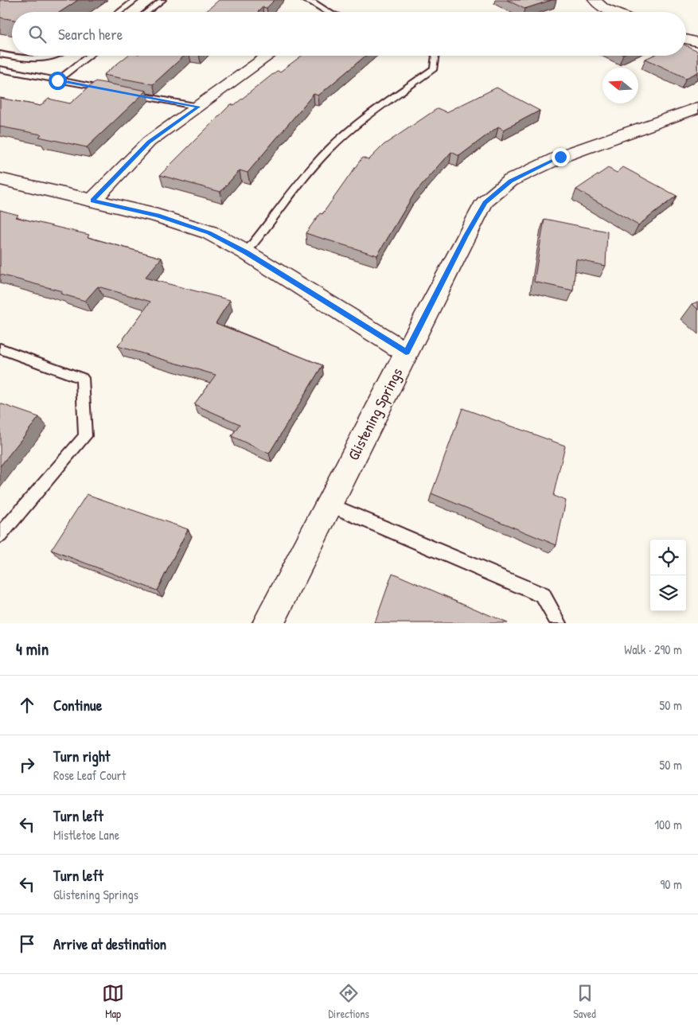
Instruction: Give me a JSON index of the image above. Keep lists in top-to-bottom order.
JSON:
{
  "streets": {
    "street": ["Glistening Springs"]
  },
  "north": "left",
  "page": {
    "search": "Search here",
    "heading": ["4 min", "Walk · 290 m"],
    "list": [
      ["Continue", "50 m"],
      ["Turn right", "Rose Leaf Court", "50 m"],
      ["Turn left", "Mistletoe Lane", "100 m"],
      ["Turn left", "Glistening Springs", "90 m"],
      "Arrive at destination"
    ],
    "nav": ["Map", "Directions", "Saved"]
  }
}
